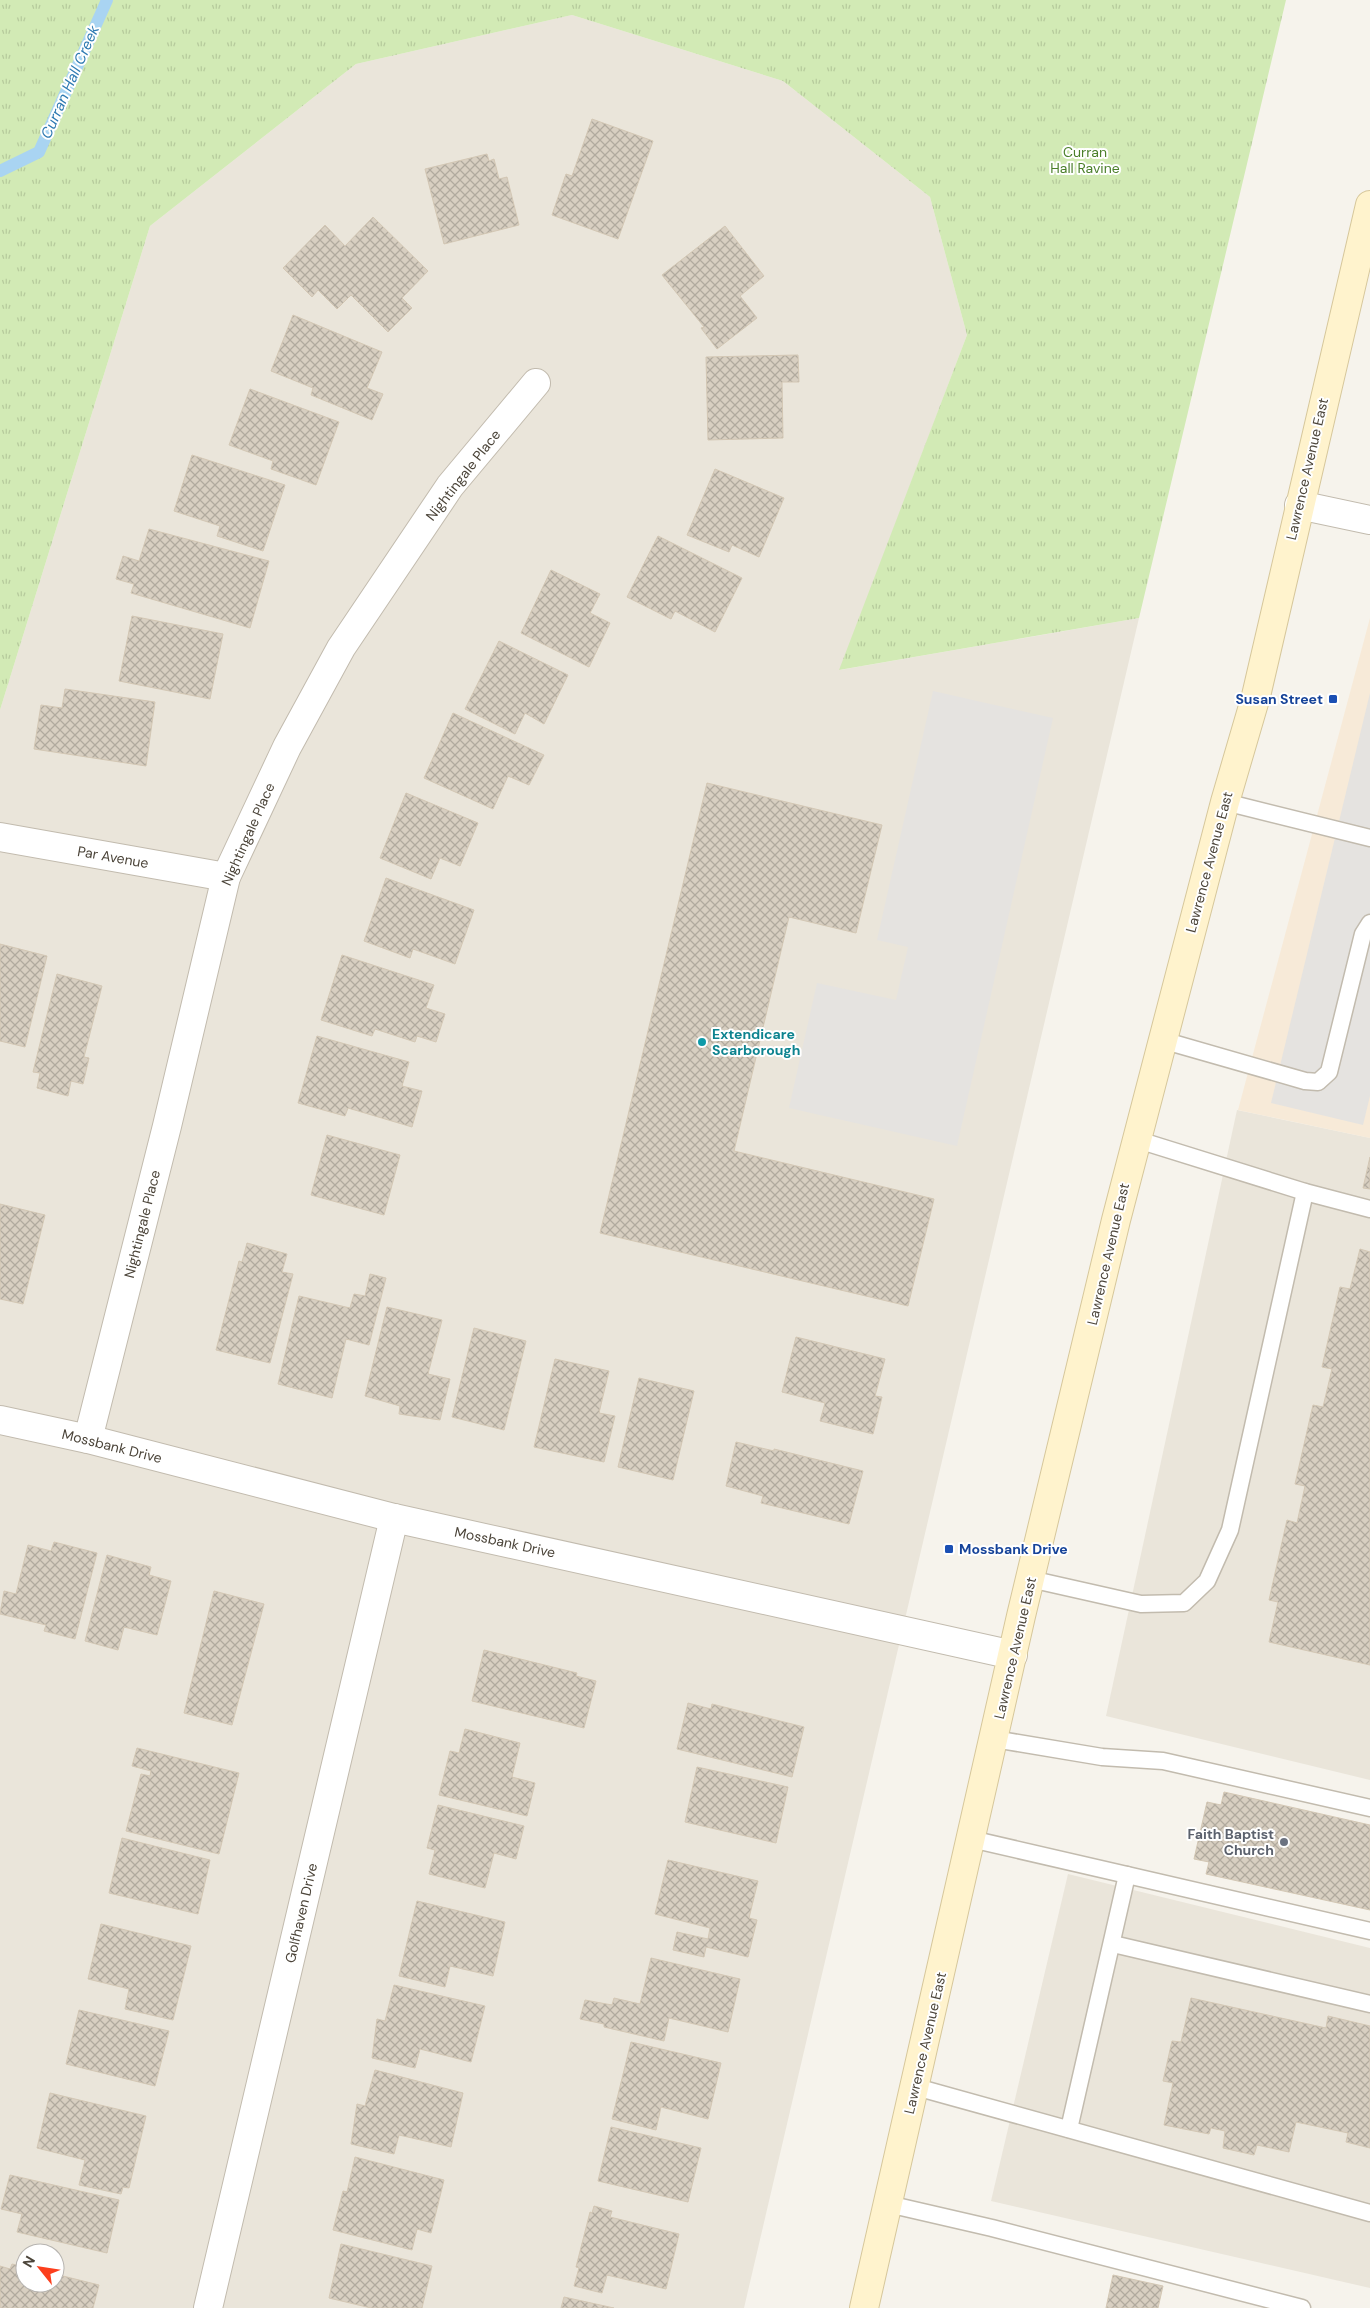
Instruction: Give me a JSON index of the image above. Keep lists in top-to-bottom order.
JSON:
{
  "streets": {
    "main road": ["Lawrence Avenue East"],
    "street": [
      "Nightingale Place",
      "Par Avenue",
      "Mossbank Drive",
      "Golfhaven Drive"
    ]
  },
  "crossings": [
    ["Lawrence Avenue East", "Mossbank Drive"],
    ["Nightingale Place", "Par Avenue"],
    ["Nightingale Place", "Mossbank Drive"],
    ["Mossbank Drive", "Golfhaven Drive"]
  ],
  "water": ["Curran Hall Creek"],
  "parks": ["Curran Hall Ravine"],
  "places": {
    "transit": ["Susan Street", "Mossbank Drive"],
    "other": ["Extendicare Scarborough", "Faith Baptist Church"]
  },
  "north": "top left"
}
